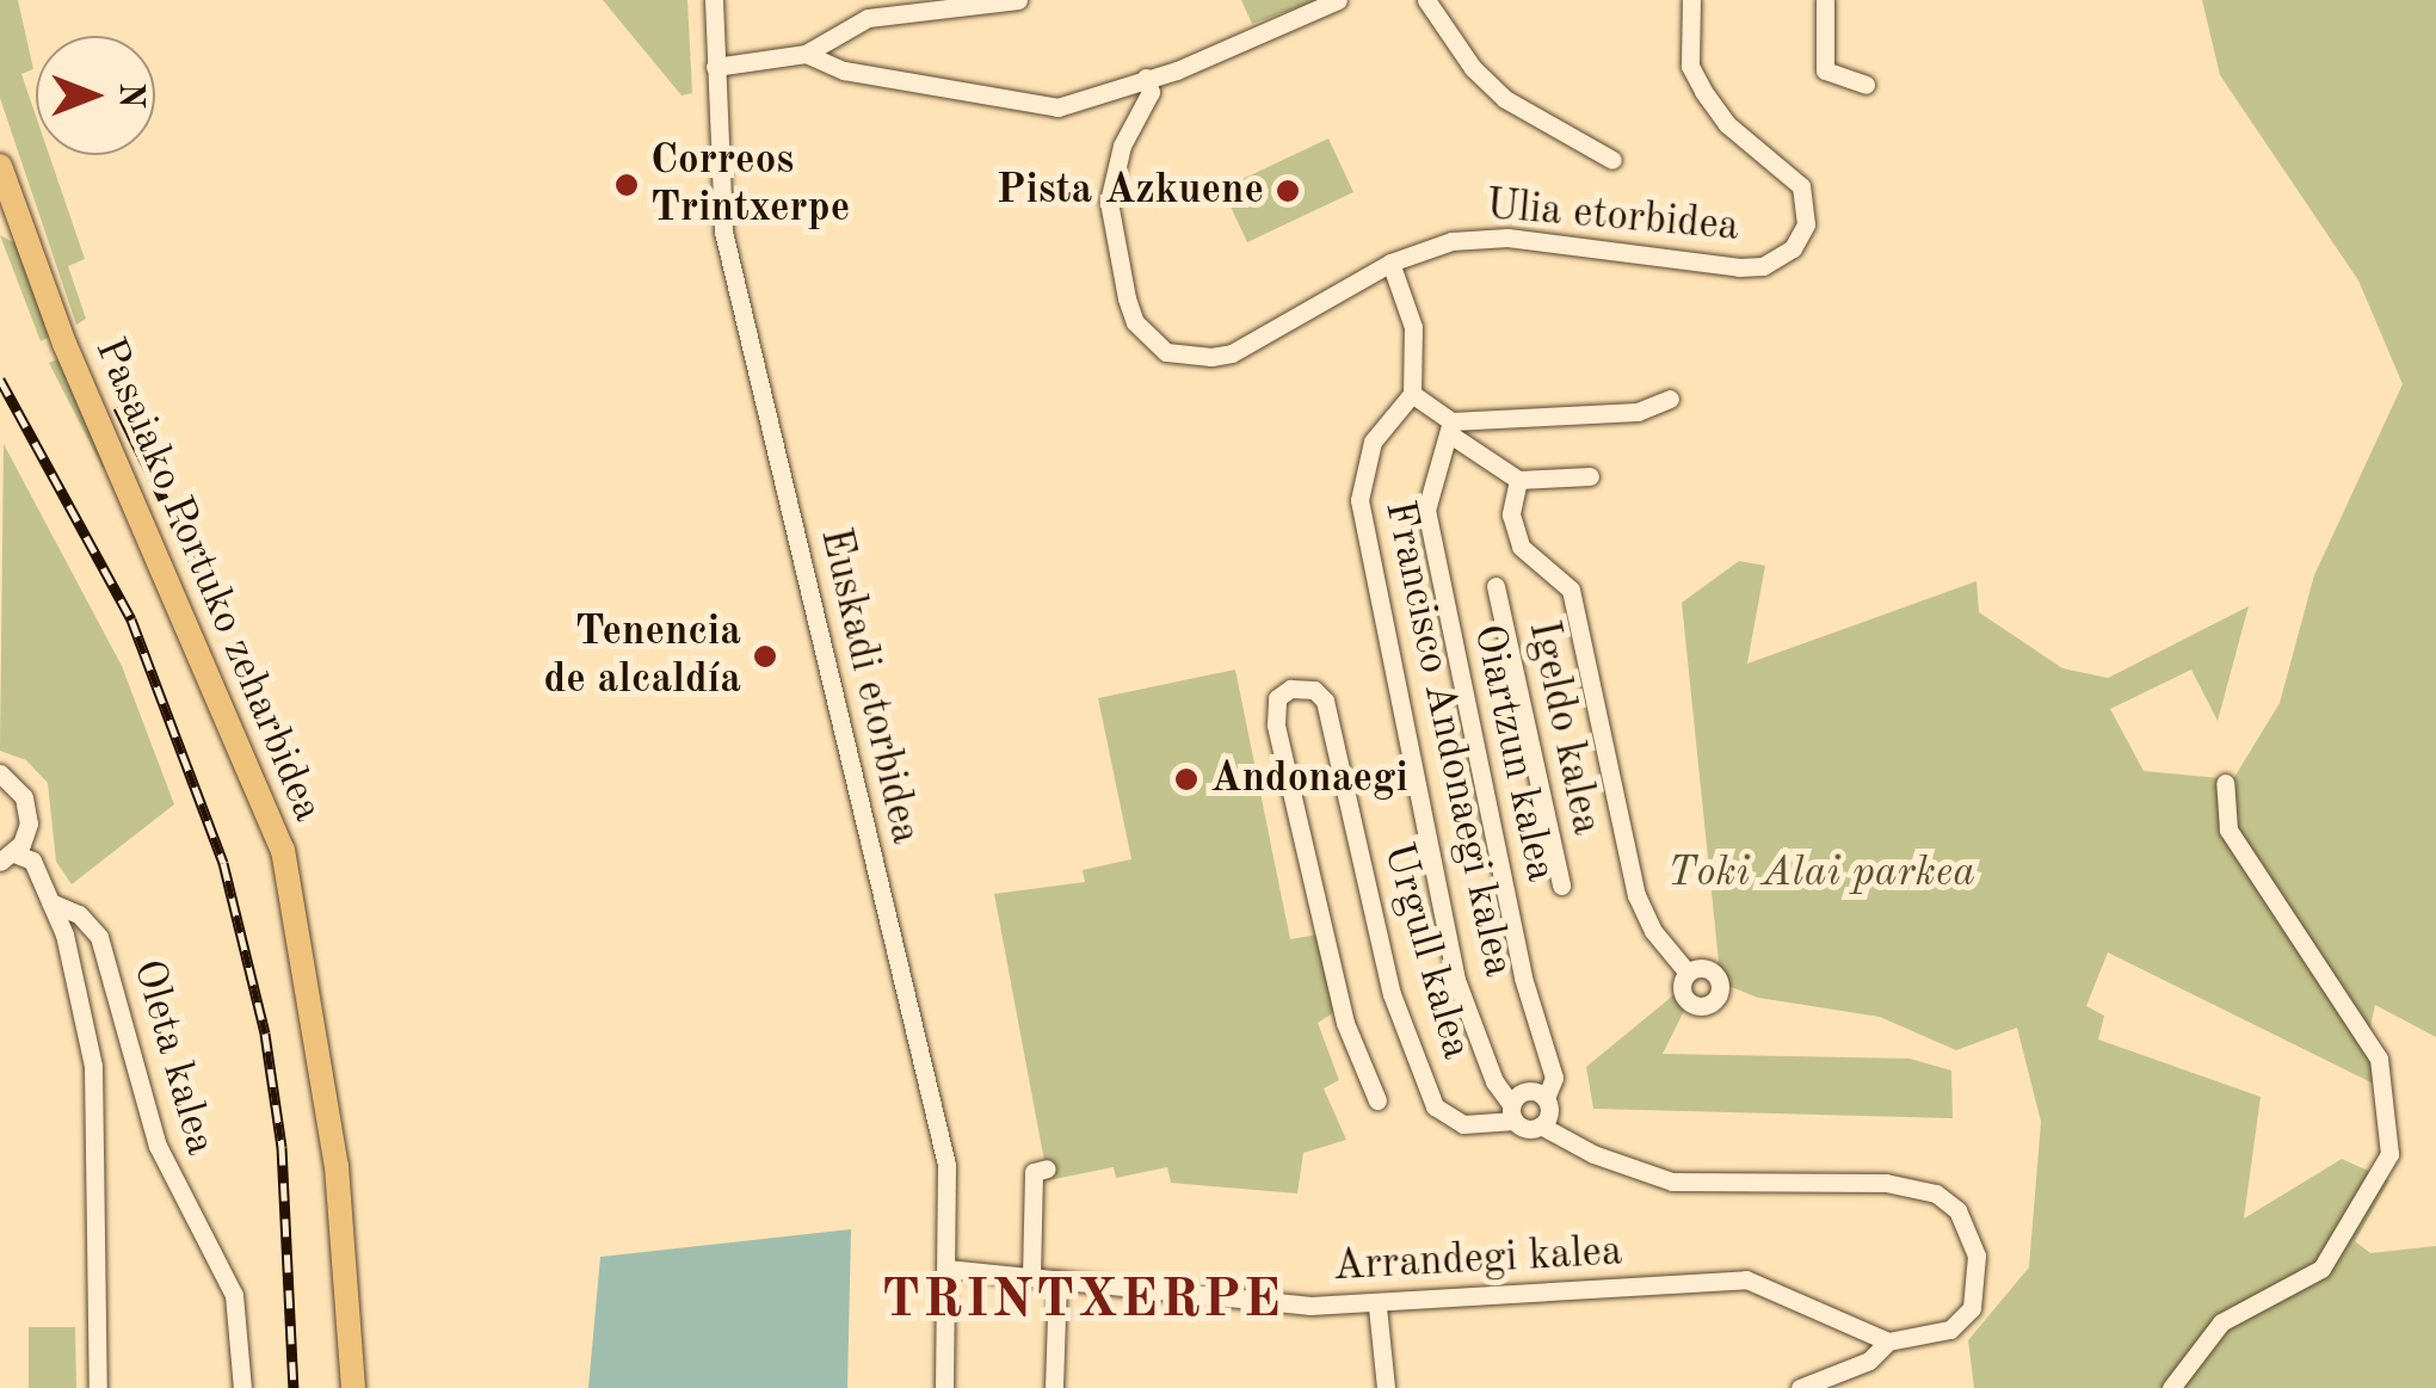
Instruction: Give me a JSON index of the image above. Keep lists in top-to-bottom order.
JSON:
{
  "streets": {
    "main road": ["Pasaiako Portuko zeharbidea"],
    "street": [
      "Ulia etorbidea",
      "Euskadi etorbidea",
      "Igeldo kalea",
      "Francisco Andonaegi kalea",
      "Oiartzun kalea",
      "Urgull kalea",
      "Oleta kalea",
      "Arrandegi kalea"
    ]
  },
  "crossings": [
    ["Euskadi etorbidea", "Arrandegi kalea"],
    ["Francisco Andonaegi kalea", "Urgull kalea"]
  ],
  "districts": ["TRINTXERPE"],
  "parks": ["Toki Alai parkea"],
  "places": [
    "Correos Trintxerpe",
    "Pista Azkuene",
    "Tenencia de alcaldía",
    "Andonaegi"
  ],
  "north": "right"
}
